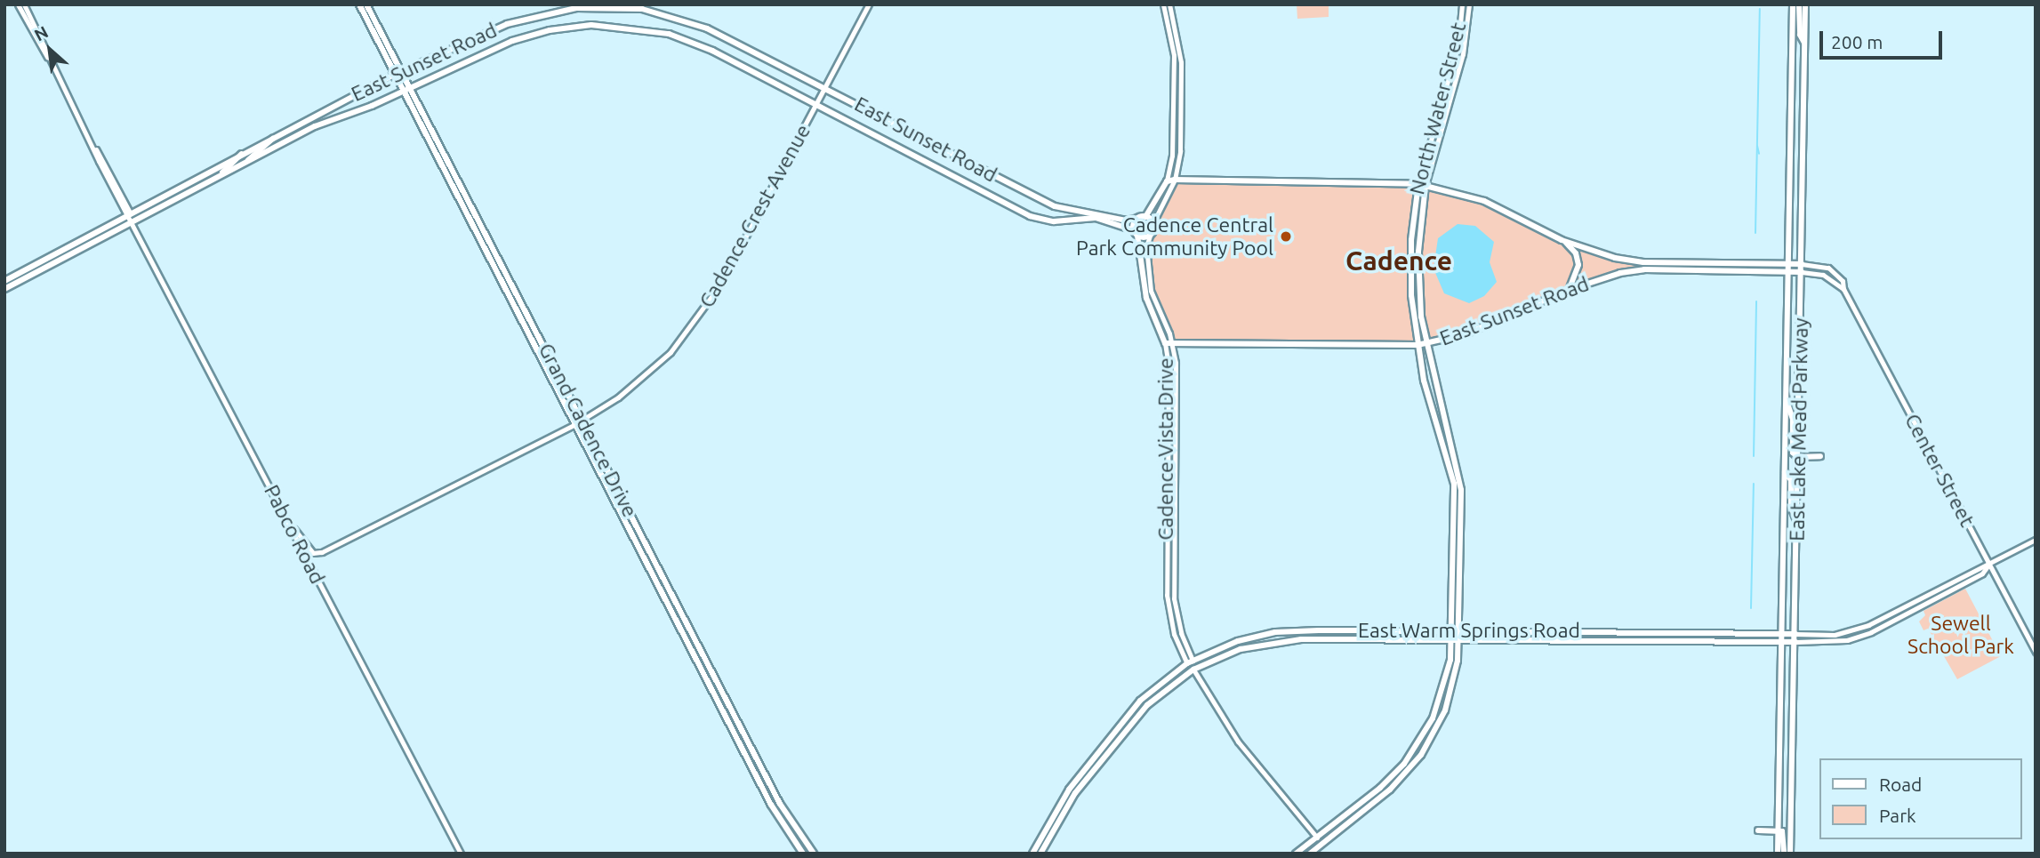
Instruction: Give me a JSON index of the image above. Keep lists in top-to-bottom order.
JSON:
{
  "streets": {
    "main road": [
      "East Sunset Road",
      "North Water Street",
      "East Lake Mead Parkway",
      "Grand Cadence Drive",
      "Cadence Vista Drive",
      "Center Street",
      "East Warm Springs Road"
    ],
    "street": ["Cadence Crest Avenue", "Pabco Road"]
  },
  "crossings": [
    ["East Sunset Road", "North Water Street"],
    ["East Sunset Road", "Cadence Crest Avenue"],
    ["East Sunset Road", "East Lake Mead Parkway"],
    ["East Sunset Road", "Grand Cadence Drive"],
    ["East Sunset Road", "Cadence Vista Drive"],
    ["East Sunset Road", "Center Street"],
    ["East Sunset Road", "Pabco Road"],
    ["North Water Street", "East Warm Springs Road"],
    ["Cadence Crest Avenue", "Grand Cadence Drive"],
    ["Cadence Crest Avenue", "Pabco Road"],
    ["East Lake Mead Parkway", "Center Street"],
    ["East Lake Mead Parkway", "East Warm Springs Road"],
    ["Cadence Vista Drive", "East Warm Springs Road"],
    ["Center Street", "East Warm Springs Road"]
  ],
  "districts": ["Cadence"],
  "parks": ["Sewell School Park"],
  "places": ["Cadence Central Park Community Pool"],
  "legend": ["Road", "Park"],
  "scale_bar": "200 m",
  "north": "top left"
}
